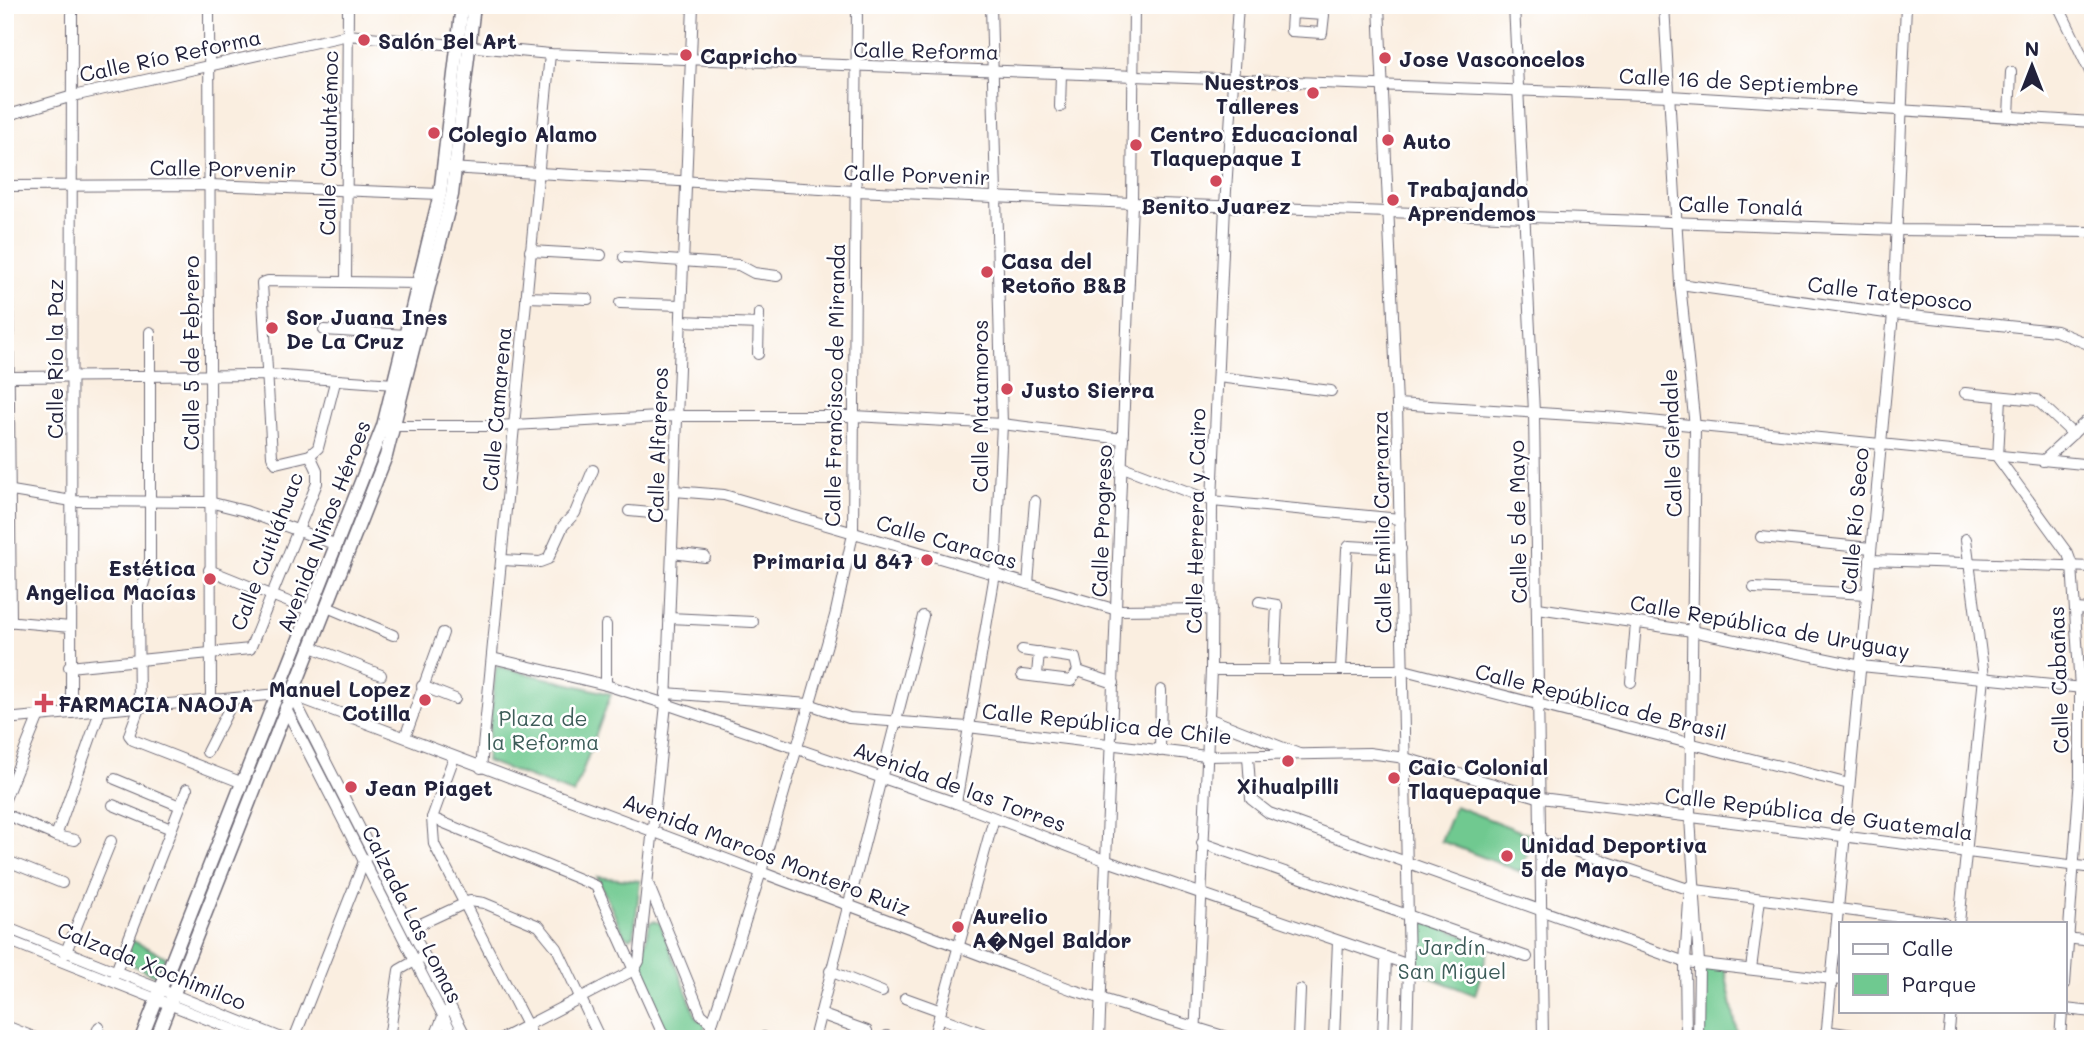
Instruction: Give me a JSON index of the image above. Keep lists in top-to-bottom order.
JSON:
{
  "streets": {
    "main road": ["Avenida Niños Héroes"],
    "street": [
      "Calle Reforma",
      "Calle Río Reforma",
      "Calle 16 de Septiembre",
      "Calle Cuauhtémoc",
      "Calle Porvenir",
      "Calle Tonalá",
      "Calle Tateposco",
      "Calle 5 de Febrero",
      "Calle Río la Paz",
      "Calle Francisco de Miranda",
      "Calle Matamoros",
      "Calle Camarena",
      "Calle Glendale",
      "Calle Alfareros",
      "Calle Progreso",
      "Calle Herrera y Cairo",
      "Calle Río Seco",
      "Calle Emilio Carranza",
      "Calle 5 de Mayo",
      "Calle Caracas",
      "Calle Cuitláhuac",
      "Calle República de Uruguay",
      "Calle Cabañas",
      "Calle República de Brasil",
      "Calle República de Chile",
      "Avenida de las Torres",
      "Calle República de Guatemala",
      "Avenida Marcos Montero Ruiz",
      "Calzada Las Lomas",
      "Calzada Xochimilco"
    ]
  },
  "crossings": [
    ["Calle Reforma", "Calle Río Reforma"],
    ["Calle Reforma", "Calle 16 de Septiembre"],
    ["Calle Reforma", "Calle Francisco de Miranda"],
    ["Calle Reforma", "Calle Matamoros"],
    ["Calle Reforma", "Calle Camarena"],
    ["Calle Reforma", "Calle Alfareros"],
    ["Calle Reforma", "Calle Progreso"],
    ["Calle Reforma", "Calle Herrera y Cairo"],
    ["Calle Reforma", "Calle Emilio Carranza"],
    ["Calle Reforma", "Avenida Niños Héroes"],
    ["Calle Río Reforma", "Calle Cuauhtémoc"],
    ["Calle Río Reforma", "Calle 5 de Febrero"],
    ["Calle Río Reforma", "Calle Río la Paz"],
    ["Calle Río Reforma", "Avenida Niños Héroes"],
    ["Calle 16 de Septiembre", "Calle Glendale"],
    ["Calle 16 de Septiembre", "Calle Río Seco"],
    ["Calle 16 de Septiembre", "Calle Emilio Carranza"],
    ["Calle 16 de Septiembre", "Calle 5 de Mayo"],
    ["Calle Cuauhtémoc", "Calle Porvenir"],
    ["Calle Cuauhtémoc", "Calle Cuitláhuac"],
    ["Calle Porvenir", "Calle Tonalá"],
    ["Calle Porvenir", "Calle 5 de Febrero"],
    ["Calle Porvenir", "Calle Río la Paz"],
    ["Calle Porvenir", "Calle Francisco de Miranda"],
    ["Calle Porvenir", "Calle Matamoros"],
    ["Calle Porvenir", "Calle Camarena"],
    ["Calle Porvenir", "Calle Alfareros"],
    ["Calle Porvenir", "Calle Progreso"],
    ["Calle Porvenir", "Calle Herrera y Cairo"],
    ["Calle Porvenir", "Calle Emilio Carranza"],
    ["Calle Porvenir", "Avenida Niños Héroes"],
    ["Calle Tonalá", "Calle Glendale"],
    ["Calle Tonalá", "Calle Río Seco"],
    ["Calle Tonalá", "Calle Emilio Carranza"],
    ["Calle Tonalá", "Calle 5 de Mayo"],
    ["Calle Tateposco", "Calle Glendale"],
    ["Calle Tateposco", "Calle Río Seco"],
    ["Calle 5 de Febrero", "Calle Cuitláhuac"],
    ["Calle Río la Paz", "Calle Cuitláhuac"],
    ["Calle Francisco de Miranda", "Calle Alfareros"],
    ["Calle Francisco de Miranda", "Calle Caracas"],
    ["Calle Francisco de Miranda", "Calle República de Chile"],
    ["Calle Francisco de Miranda", "Avenida de las Torres"],
    ["Calle Francisco de Miranda", "Avenida Marcos Montero Ruiz"],
    ["Calle Matamoros", "Calle Caracas"],
    ["Calle Matamoros", "Calle República de Chile"],
    ["Calle Matamoros", "Avenida de las Torres"],
    ["Calle Camarena", "Avenida de las Torres"],
    ["Calle Camarena", "Avenida Marcos Montero Ruiz"],
    ["Calle Glendale", "Calle República de Uruguay"],
    ["Calle Glendale", "Calle República de Brasil"],
    ["Calle Glendale", "Calle República de Guatemala"],
    ["Calle Alfareros", "Calle Caracas"],
    ["Calle Alfareros", "Calle República de Chile"],
    ["Calle Alfareros", "Avenida de las Torres"],
    ["Calle Alfareros", "Avenida Marcos Montero Ruiz"],
    ["Calle Progreso", "Calle Caracas"],
    ["Calle Progreso", "Calle República de Chile"],
    ["Calle Progreso", "Avenida de las Torres"],
    ["Calle Progreso", "Avenida Marcos Montero Ruiz"],
    ["Calle Herrera y Cairo", "Calle Caracas"],
    ["Calle Herrera y Cairo", "Calle República de Brasil"],
    ["Calle Herrera y Cairo", "Calle República de Chile"],
    ["Calle Herrera y Cairo", "Avenida de las Torres"],
    ["Calle Herrera y Cairo", "Avenida Marcos Montero Ruiz"],
    ["Calle Río Seco", "Calle República de Uruguay"],
    ["Calle Río Seco", "Calle República de Brasil"],
    ["Calle Río Seco", "Calle República de Guatemala"],
    ["Calle Emilio Carranza", "Calle República de Brasil"],
    ["Calle Emilio Carranza", "Calle República de Chile"],
    ["Calle Emilio Carranza", "Avenida de las Torres"],
    ["Calle 5 de Mayo", "Calle República de Uruguay"],
    ["Calle 5 de Mayo", "Calle República de Brasil"],
    ["Calle 5 de Mayo", "Calle República de Chile"],
    ["Calle 5 de Mayo", "Calle República de Guatemala"],
    ["Avenida Niños Héroes", "Avenida Marcos Montero Ruiz"],
    ["Avenida Niños Héroes", "Calzada Las Lomas"],
    ["Avenida Niños Héroes", "Calzada Xochimilco"],
    ["Calle República de Uruguay", "Calle Cabañas"],
    ["Calle Cabañas", "Calle República de Guatemala"],
    ["Calle República de Chile", "Avenida de las Torres"],
    ["Calle República de Chile", "Calle República de Guatemala"],
    ["Avenida Marcos Montero Ruiz", "Calzada Las Lomas"]
  ],
  "parks": ["Plaza de la Reforma", "Jardín San Miguel"],
  "places": {
    "other": [
      "Salón Bel Art",
      "Capricho",
      "Jose Vasconcelos",
      "Nuestros Talleres",
      "Colegio Alamo",
      "Auto",
      "Centro Educacional Tlaquepaque I",
      "Benito Juarez",
      "Trabajando Aprendemos",
      "Casa del Retoño B&B",
      "Sor Juana Ines De La Cruz",
      "Justo Sierra",
      "Primaria U 847",
      "Estética Angelica Macías",
      "Manuel Lopez Cotilla",
      "Xihualpilli",
      "Caic Colonial Tlaquepaque",
      "Jean Piaget",
      "Unidad Deportiva 5 de Mayo",
      "Aurelio A�Ngel Baldor"
    ],
    "health": ["FARMACIA NAOJA"]
  },
  "legend": ["Calle", "Parque"],
  "north": "top"
}
